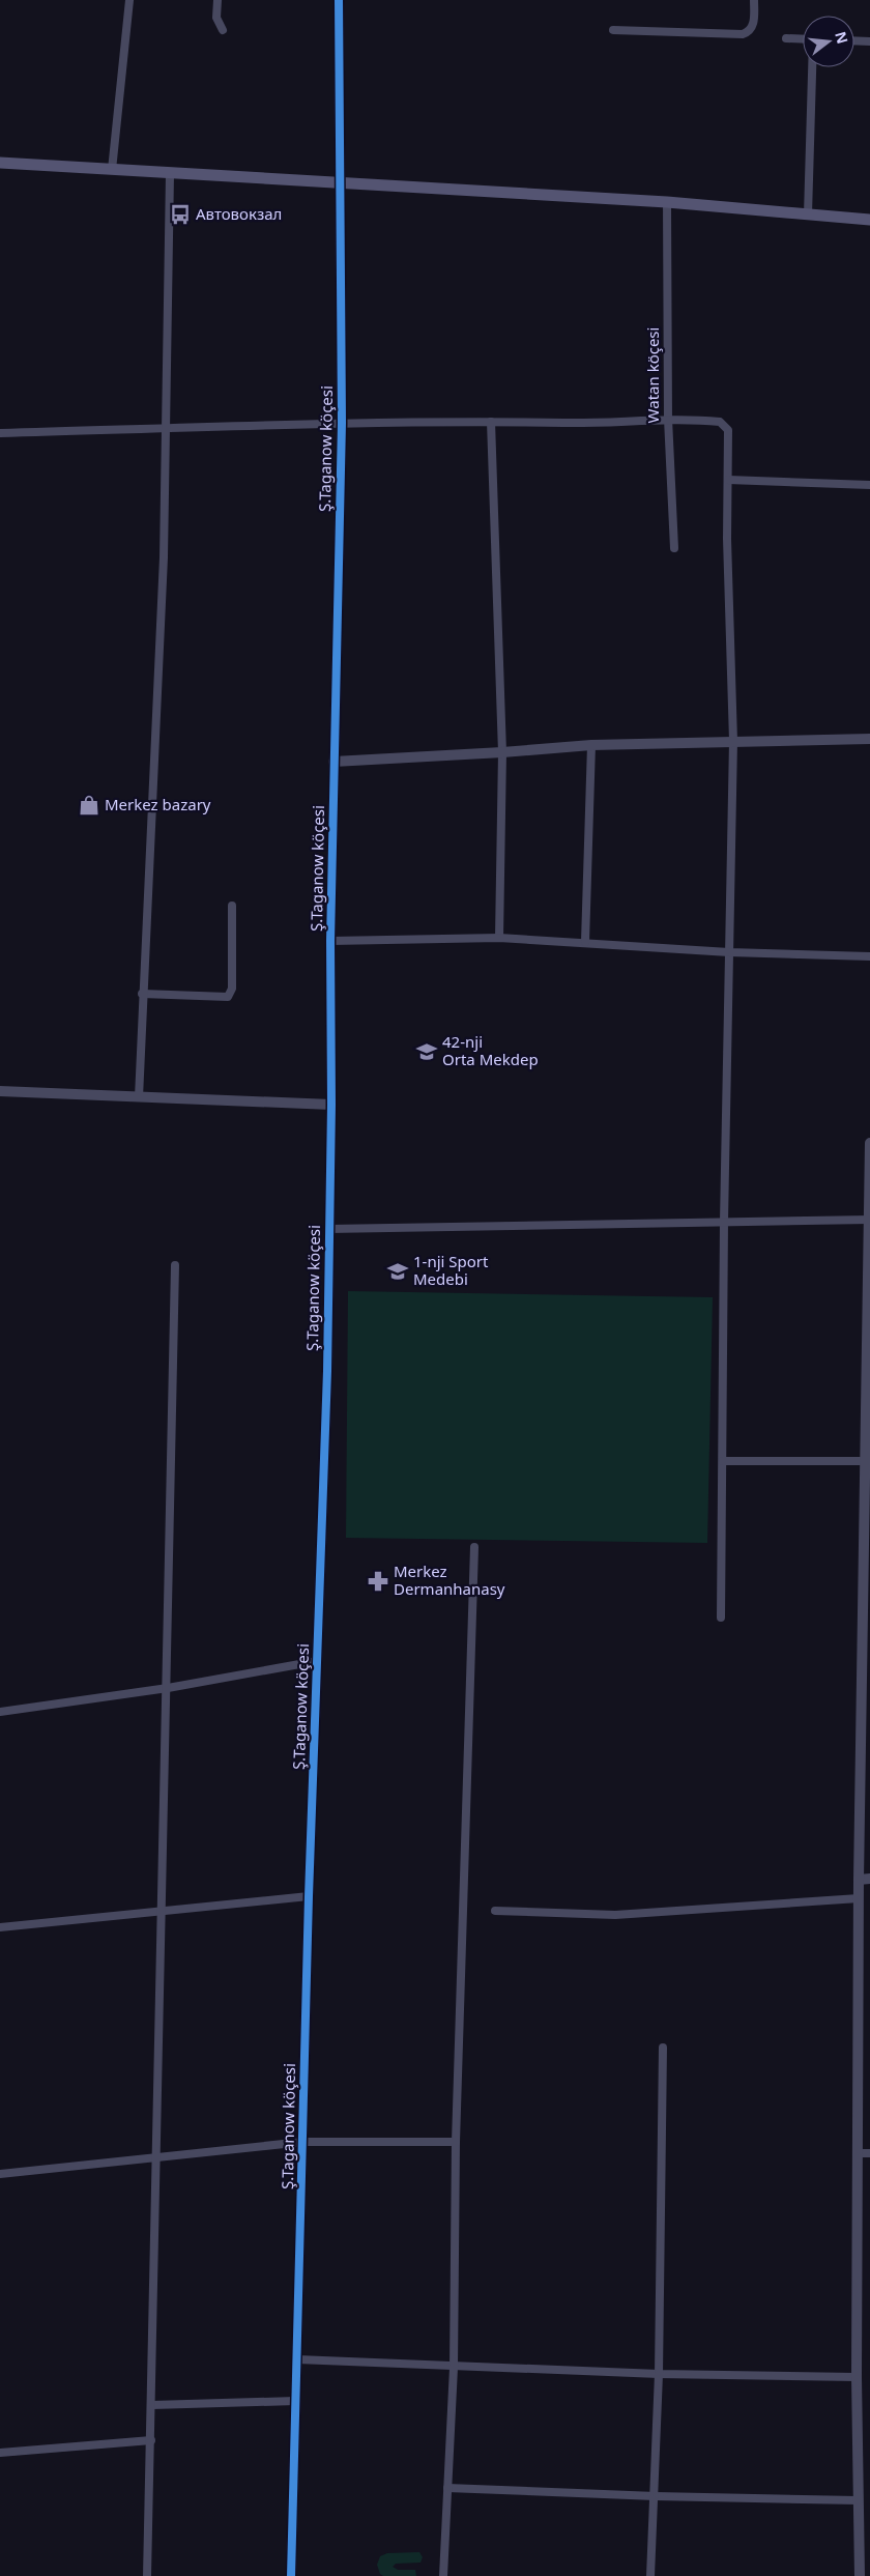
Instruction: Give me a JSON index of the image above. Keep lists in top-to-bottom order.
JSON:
{
  "streets": {
    "street": ["Watan köçesi", "Ş.Taganow köçesi"]
  },
  "places": {
    "bus stop": ["Автовокзал"],
    "shop": ["Merkez bazary"],
    "school or university": ["42-nji Orta Mekdep", "1-nji Sport Medebi"],
    "pharmacy": ["Merkez Dermanhanasy"]
  },
  "north": "right"
}
